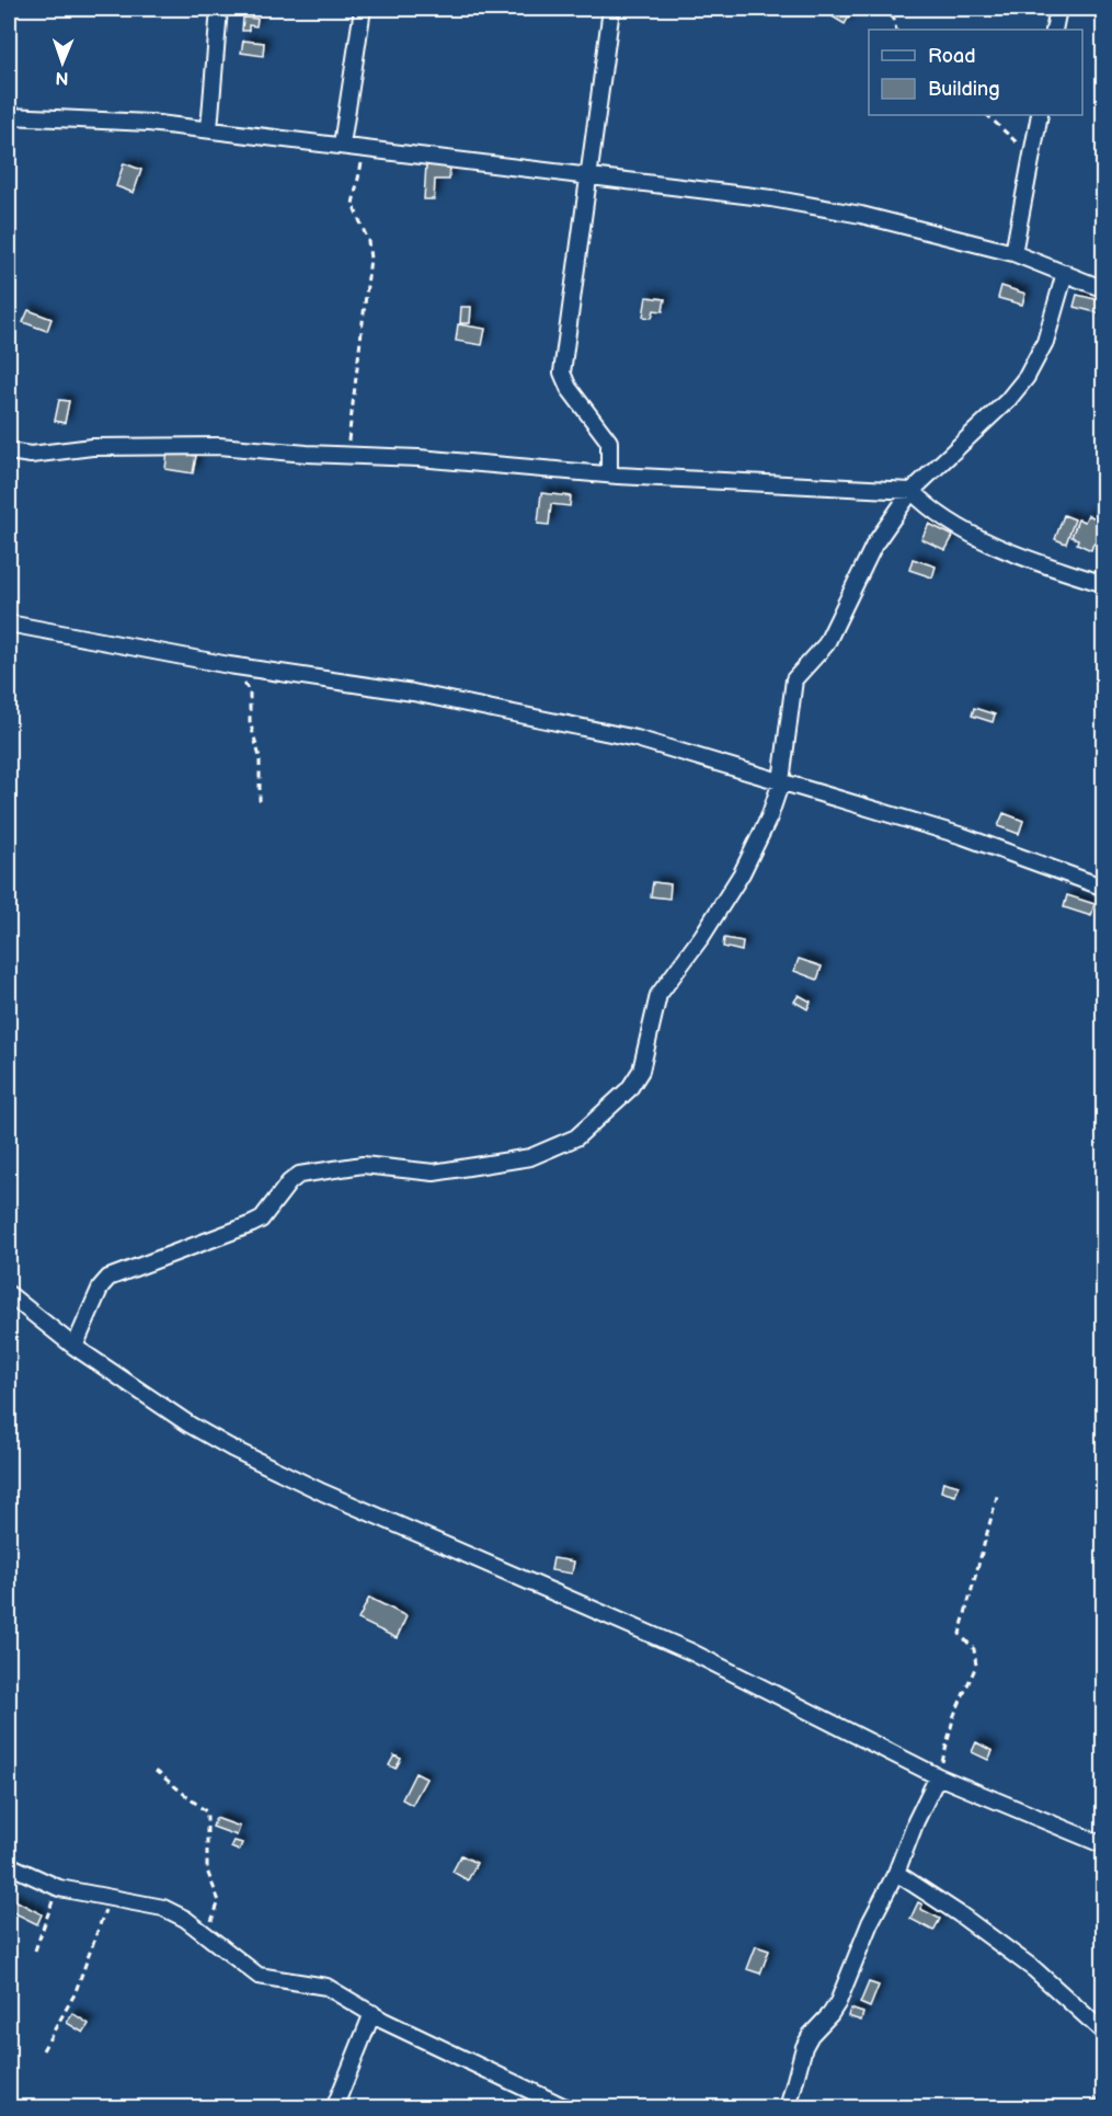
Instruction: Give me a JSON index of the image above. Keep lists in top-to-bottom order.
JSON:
{
  "legend": ["Road", "Building"],
  "north": "bottom"
}
